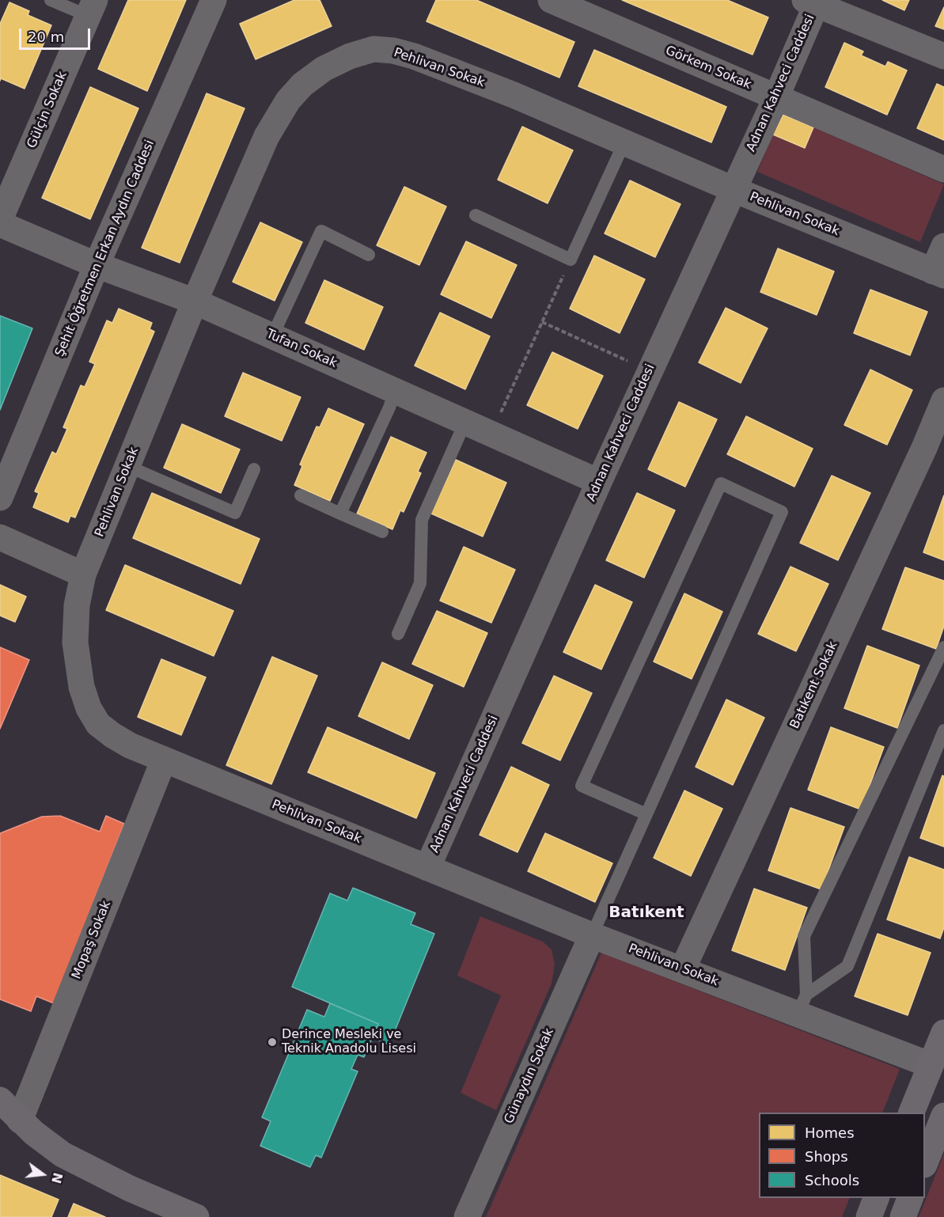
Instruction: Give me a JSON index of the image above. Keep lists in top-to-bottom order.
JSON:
{
  "streets": {
    "street": [
      "Pehlivan Sokak",
      "Görkem Sokak",
      "Adnan Kahveci Caddesi",
      "Gülçin Sokak",
      "Şehit Öğretmen Erkan Aydın Caddesi",
      "Tufan Sokak",
      "Batıkent Sokak",
      "Mopaş Sokak",
      "Günaydın Sokak"
    ]
  },
  "crossings": [
    ["Pehlivan Sokak", "Adnan Kahveci Caddesi"],
    ["Pehlivan Sokak", "Tufan Sokak"],
    ["Pehlivan Sokak", "Batıkent Sokak"],
    ["Pehlivan Sokak", "Mopaş Sokak"],
    ["Pehlivan Sokak", "Günaydın Sokak"],
    ["Görkem Sokak", "Adnan Kahveci Caddesi"],
    ["Adnan Kahveci Caddesi", "Tufan Sokak"],
    ["Şehit Öğretmen Erkan Aydın Caddesi", "Tufan Sokak"]
  ],
  "districts": ["Batıkent"],
  "places": ["Derince Mesleki ve Teknik Anadolu Lisesi"],
  "legend": ["Homes", "Shops", "Schools"],
  "scale_bar": "20 m",
  "north": "right"
}
